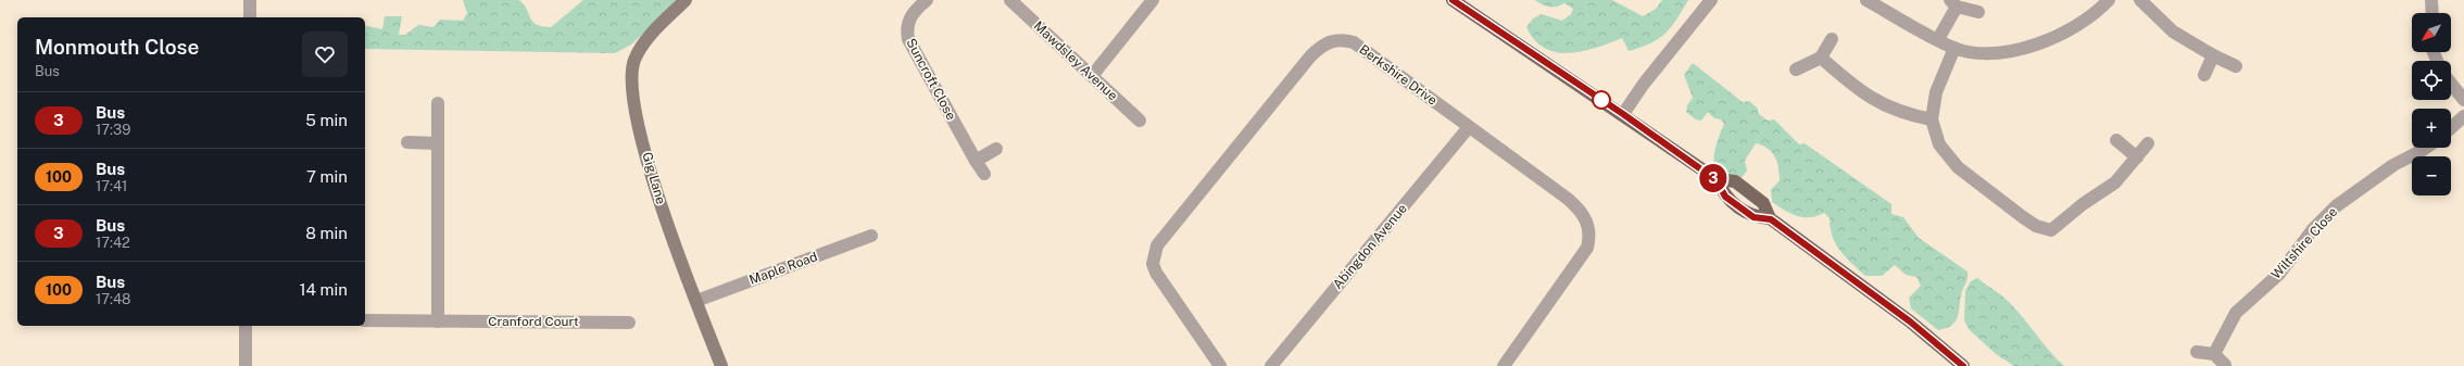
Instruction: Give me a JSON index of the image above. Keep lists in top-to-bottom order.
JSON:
{
  "streets": {
    "street": [
      "Mawdsley Avenue",
      "Berkshire Drive",
      "Suncroft Close",
      "Gig Lane",
      "Wiltshire Close",
      "Abingdon Avenue",
      "Maple Road",
      "Cranford Court"
    ]
  },
  "crossings": [
    ["Berkshire Drive", "Abingdon Avenue"],
    ["Gig Lane", "Maple Road"]
  ],
  "lines": ["bus line 3"],
  "north": "bottom left",
  "page": {
    "on_map": "3",
    "map_buttons": ["+", "−"],
    "heading": ["Monmouth Close", "Bus"],
    "list": [
      {
        "mark": "3",
        "name": "Bus",
        "note": "17:39",
        "value": "5 min"
      },
      {
        "mark": "100",
        "name": "Bus",
        "note": "17:41",
        "value": "7 min"
      },
      {
        "mark": "3",
        "name": "Bus",
        "note": "17:42",
        "value": "8 min"
      },
      {
        "mark": "100",
        "name": "Bus",
        "note": "17:48",
        "value": "14 min"
      }
    ]
  }
}
